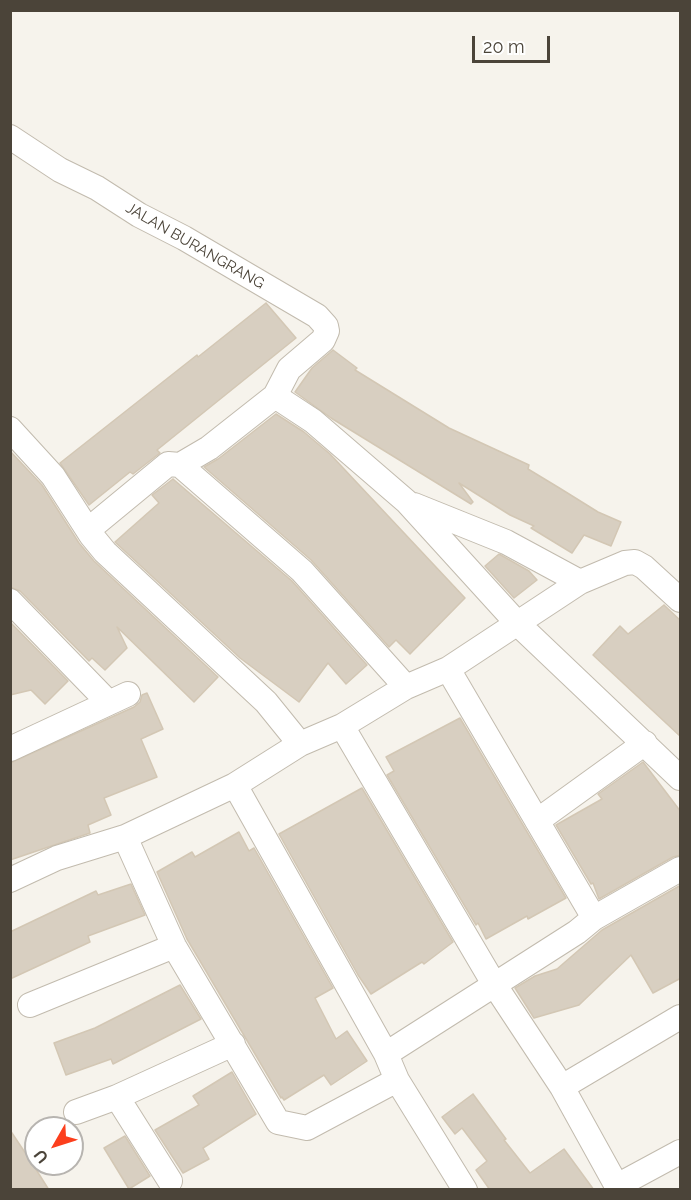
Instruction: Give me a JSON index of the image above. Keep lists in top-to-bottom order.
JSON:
{
  "streets": {
    "street": ["JALAN BURANGRANG"]
  },
  "scale_bar": "20 m",
  "north": "bottom left"
}
